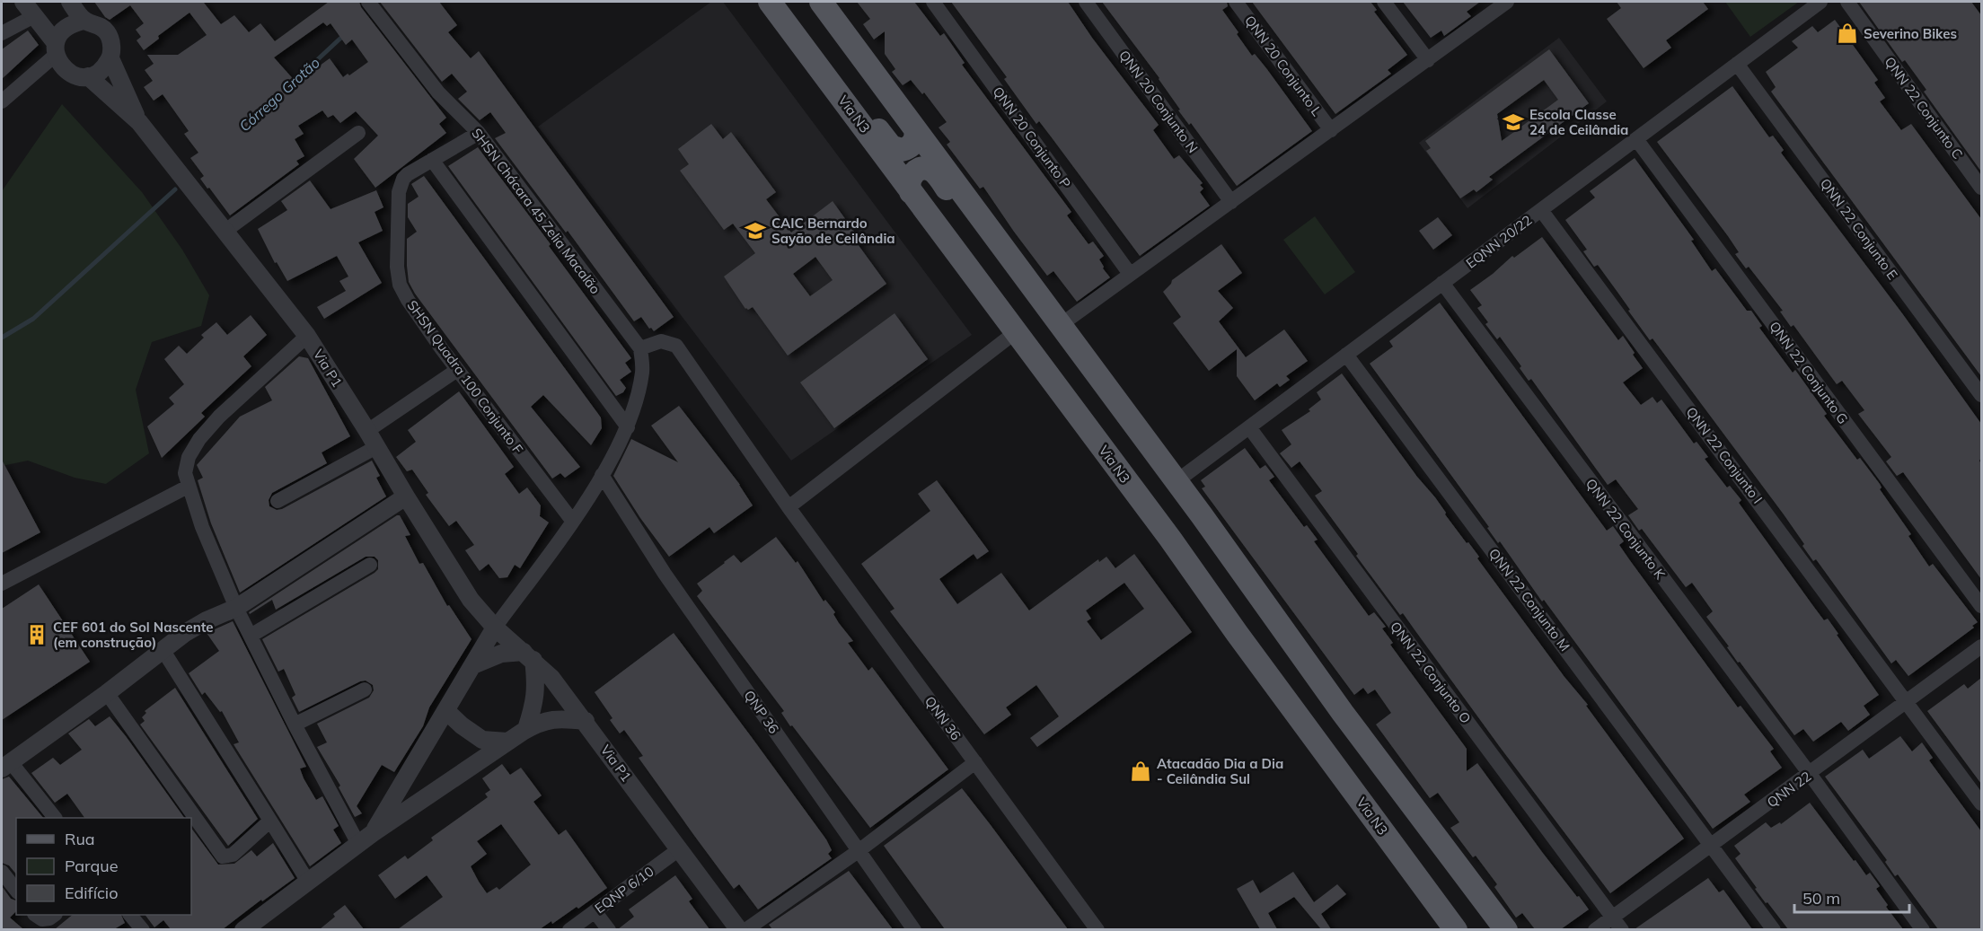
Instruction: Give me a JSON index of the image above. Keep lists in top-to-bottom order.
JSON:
{
  "streets": {
    "main road": ["Via N3"],
    "street": [
      "QNN 20 Conjunto L",
      "QNN 20 Conjunto N",
      "QNN 22 Conjunto C",
      "QNN 20 Conjunto P",
      "SHSN Chácara 45 Zelia Macalão",
      "QNN 22 Conjunto E",
      "EQNN 20/22",
      "Via P1",
      "QNN 22 Conjunto G",
      "SHSN Quadra 100 Conjunto F",
      "QNN 22 Conjunto I",
      "QNN 22 Conjunto K",
      "QNN 22 Conjunto M",
      "QNN 22 Conjunto O",
      "QNP 36",
      "QNN 36",
      "QNN 22",
      "EQNP 6/10"
    ]
  },
  "crossings": [
    ["SHSN Chácara 45 Zelia Macalão", "SHSN Quadra 100 Conjunto F"],
    ["SHSN Chácara 45 Zelia Macalão", "QNN 36"],
    ["QNN 22 Conjunto E", "EQNN 20/22"],
    ["EQNN 20/22", "QNN 22 Conjunto G"],
    ["EQNN 20/22", "QNN 22 Conjunto I"],
    ["EQNN 20/22", "QNN 22 Conjunto K"],
    ["EQNN 20/22", "QNN 22 Conjunto M"],
    ["EQNN 20/22", "QNN 22 Conjunto O"],
    ["Via P1", "EQNP 6/10"],
    ["QNN 22 Conjunto I", "QNN 22"],
    ["QNN 22 Conjunto K", "QNN 22"],
    ["QNN 22 Conjunto M", "QNN 22"],
    ["QNN 22 Conjunto O", "QNN 22"]
  ],
  "water": ["Córrego Grotão"],
  "places": {
    "shop": ["Severino Bikes", "Atacadão Dia a Dia - Ceilândia Sul"],
    "school or university": ["Escola Classe 24 de Ceilândia", "CAIC Bernardo Sayão de Ceilândia"],
    "building": ["CEF 601 do Sol Nascente (em construção)"]
  },
  "legend": ["Rua", "Parque", "Edifício"],
  "scale_bar": "50 m"
}
